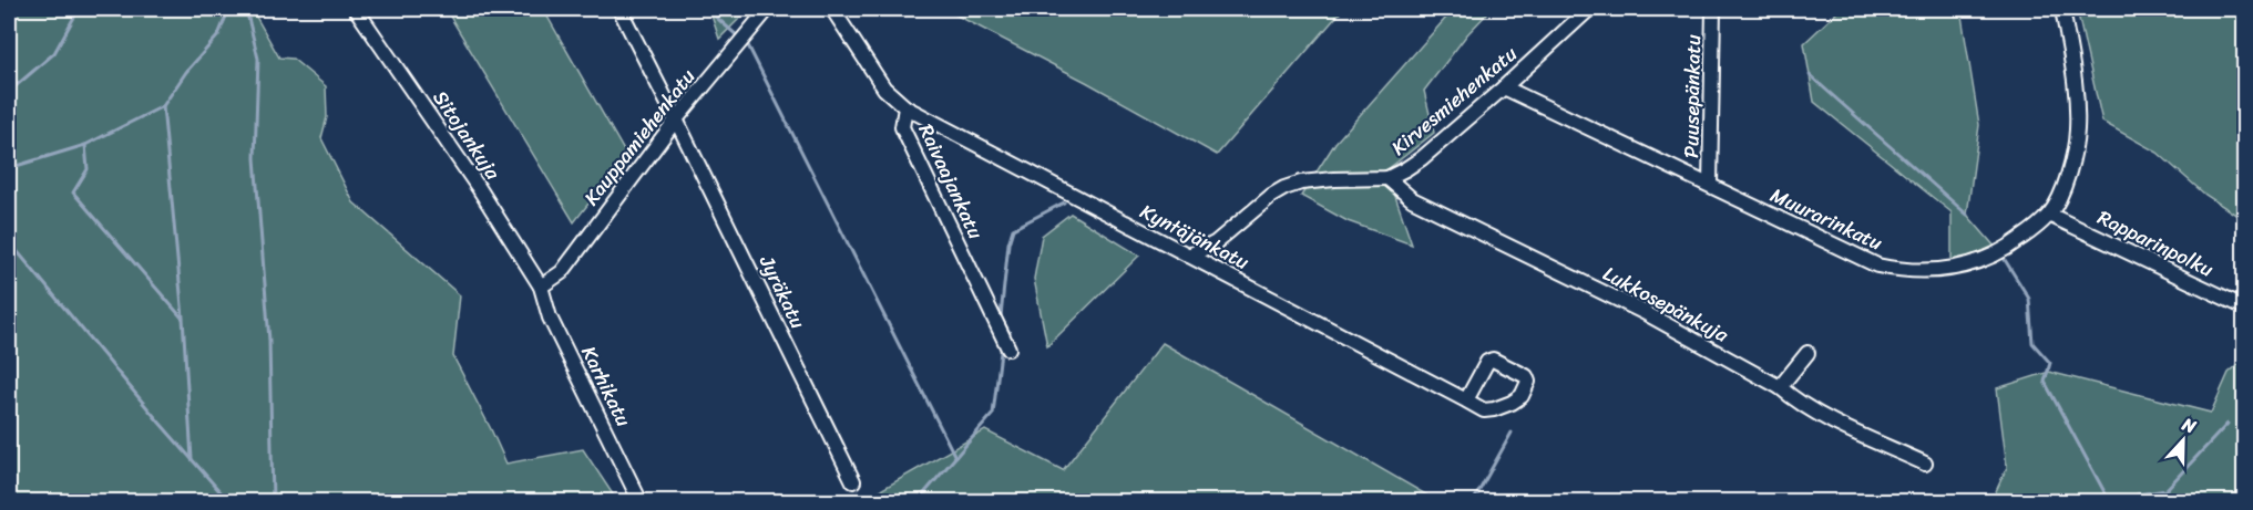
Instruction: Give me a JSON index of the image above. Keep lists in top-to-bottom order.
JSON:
{
  "streets": {
    "street": [
      "Puusepänkatu",
      "Kirvesmiehenkatu",
      "Sitojankuja",
      "Kauppamiehenkatu",
      "Raivaajankatu",
      "Muurarinkatu",
      "Kyntäjänkatu",
      "Rapparinpolku",
      "Jyräkatu",
      "Lukkosepänkuja",
      "Karhikatu"
    ]
  },
  "crossings": [
    ["Puusepänkatu", "Muurarinkatu"],
    ["Kirvesmiehenkatu", "Muurarinkatu"],
    ["Kirvesmiehenkatu", "Kyntäjänkatu"],
    ["Kirvesmiehenkatu", "Lukkosepänkuja"],
    ["Sitojankuja", "Kauppamiehenkatu"],
    ["Sitojankuja", "Karhikatu"],
    ["Kauppamiehenkatu", "Jyräkatu"],
    ["Kauppamiehenkatu", "Karhikatu"],
    ["Raivaajankatu", "Kyntäjänkatu"],
    ["Muurarinkatu", "Rapparinpolku"]
  ],
  "north": "top"
}
